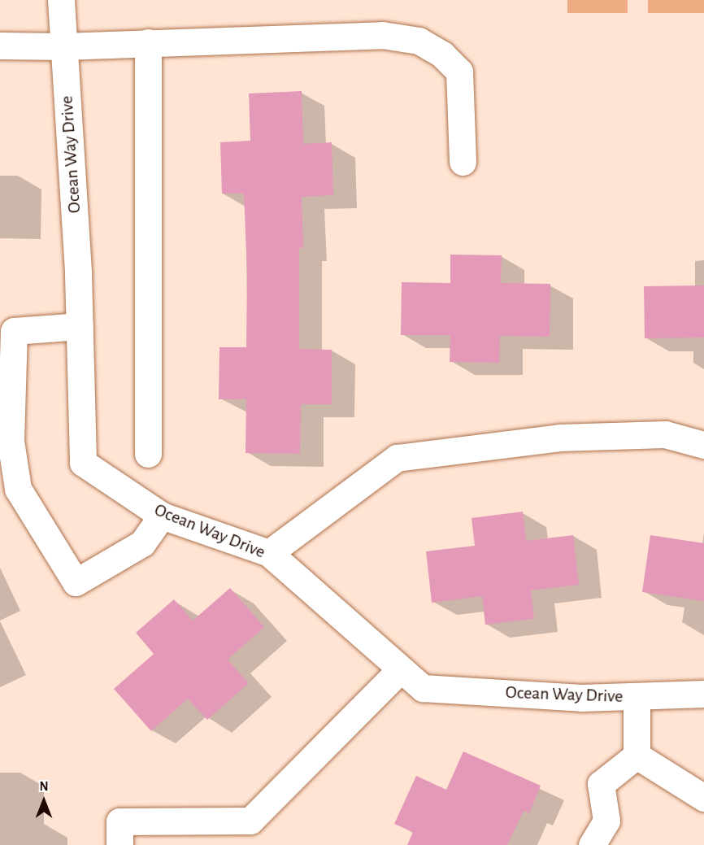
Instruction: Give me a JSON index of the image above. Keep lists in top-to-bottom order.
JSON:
{
  "streets": {
    "street": ["Ocean Way Drive"]
  },
  "north": "top"
}
